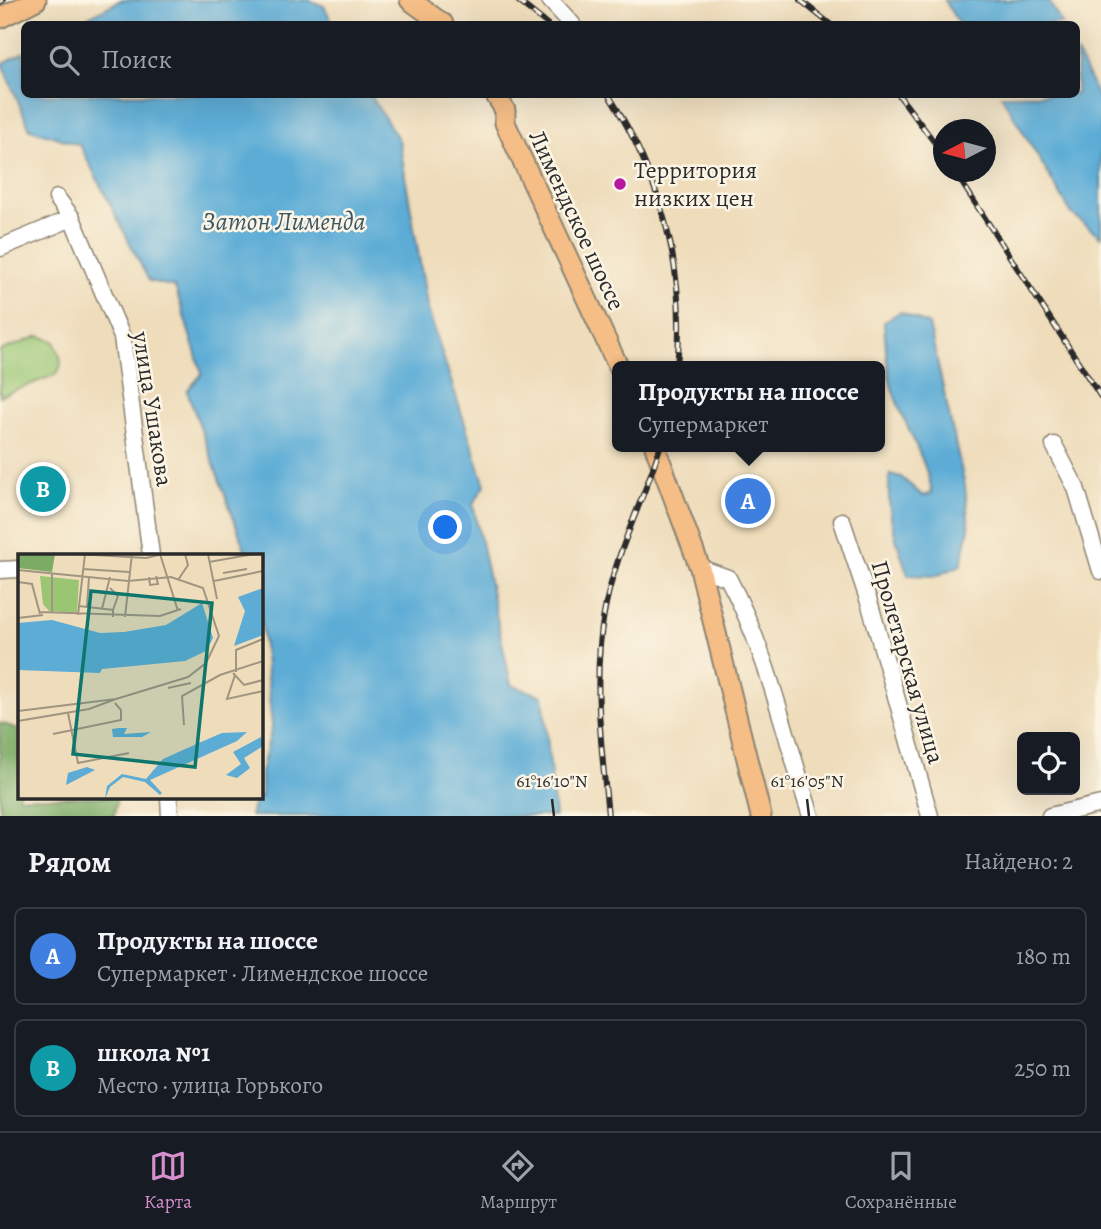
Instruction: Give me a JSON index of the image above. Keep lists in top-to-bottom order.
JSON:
{
  "streets": {
    "main road": ["Лимендское шоссе"],
    "street": ["улица Ушакова", "Пролетарская улица"]
  },
  "water": ["Затон Лименда"],
  "places": ["Территория низких цен"],
  "north": "left",
  "page": {
    "search": "Поиск",
    "popup": ["Продукты на шоссе", "Супермаркет"],
    "pins": ["B", "A"],
    "heading": ["Рядом", "Найдено: 2"],
    "list": [
      {
        "mark": "A",
        "name": "Продукты на шоссе",
        "note": "Супермаркет · Лимендское шоссе",
        "value": "180 m"
      },
      {
        "mark": "B",
        "name": "школа №1",
        "note": "Место · улица Горького",
        "value": "250 m"
      }
    ],
    "nav": ["Карта", "Маршрут", "Сохранённые"]
  },
  "coordinates": ["61°16'10\"N", "61°16'05\"N"]
}
